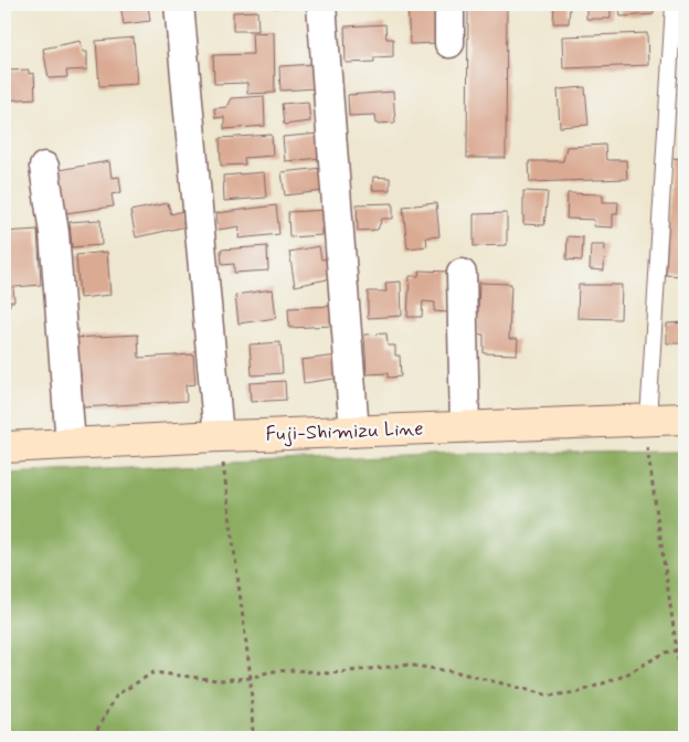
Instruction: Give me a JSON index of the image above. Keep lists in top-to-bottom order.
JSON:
{
  "streets": {
    "main road": ["Fuji-Shimizu Line"]
  }
}
